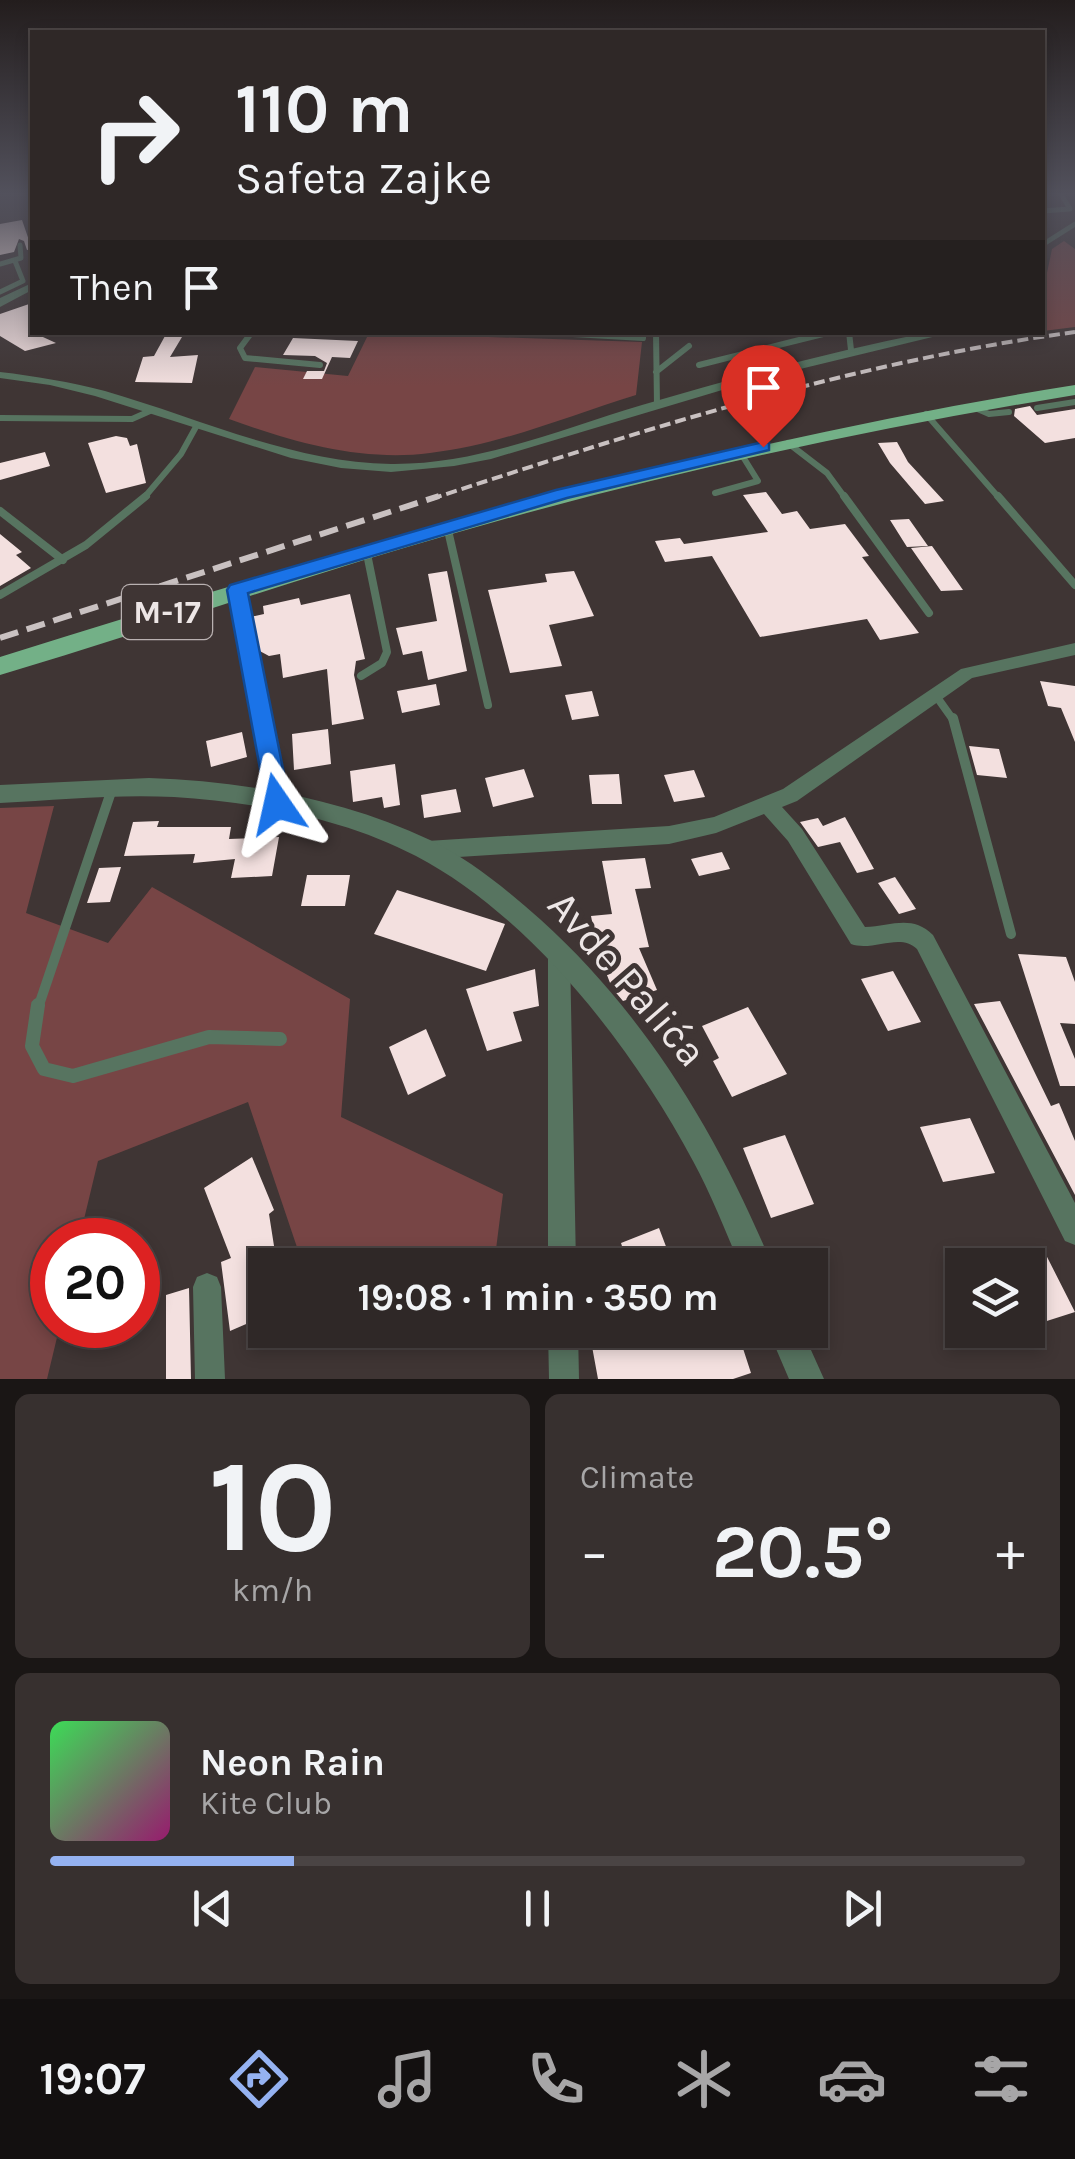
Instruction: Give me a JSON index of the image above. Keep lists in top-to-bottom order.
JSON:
{
  "streets": {
    "main road": ["M-17"],
    "street": ["Avde Palića"]
  },
  "page": {
    "turn": ["110 m", "Safeta Zajke"],
    "then": "Then",
    "limit": "20",
    "trip": "19:08 · 1 min · 350 m",
    "tile": [
      ["10", "km/h"],
      "Climate"
    ],
    "heat": ["−", "20.5°", "+"],
    "song": ["Neon Rain", "Kite Club"],
    "tabs": "19:07"
  }
}
